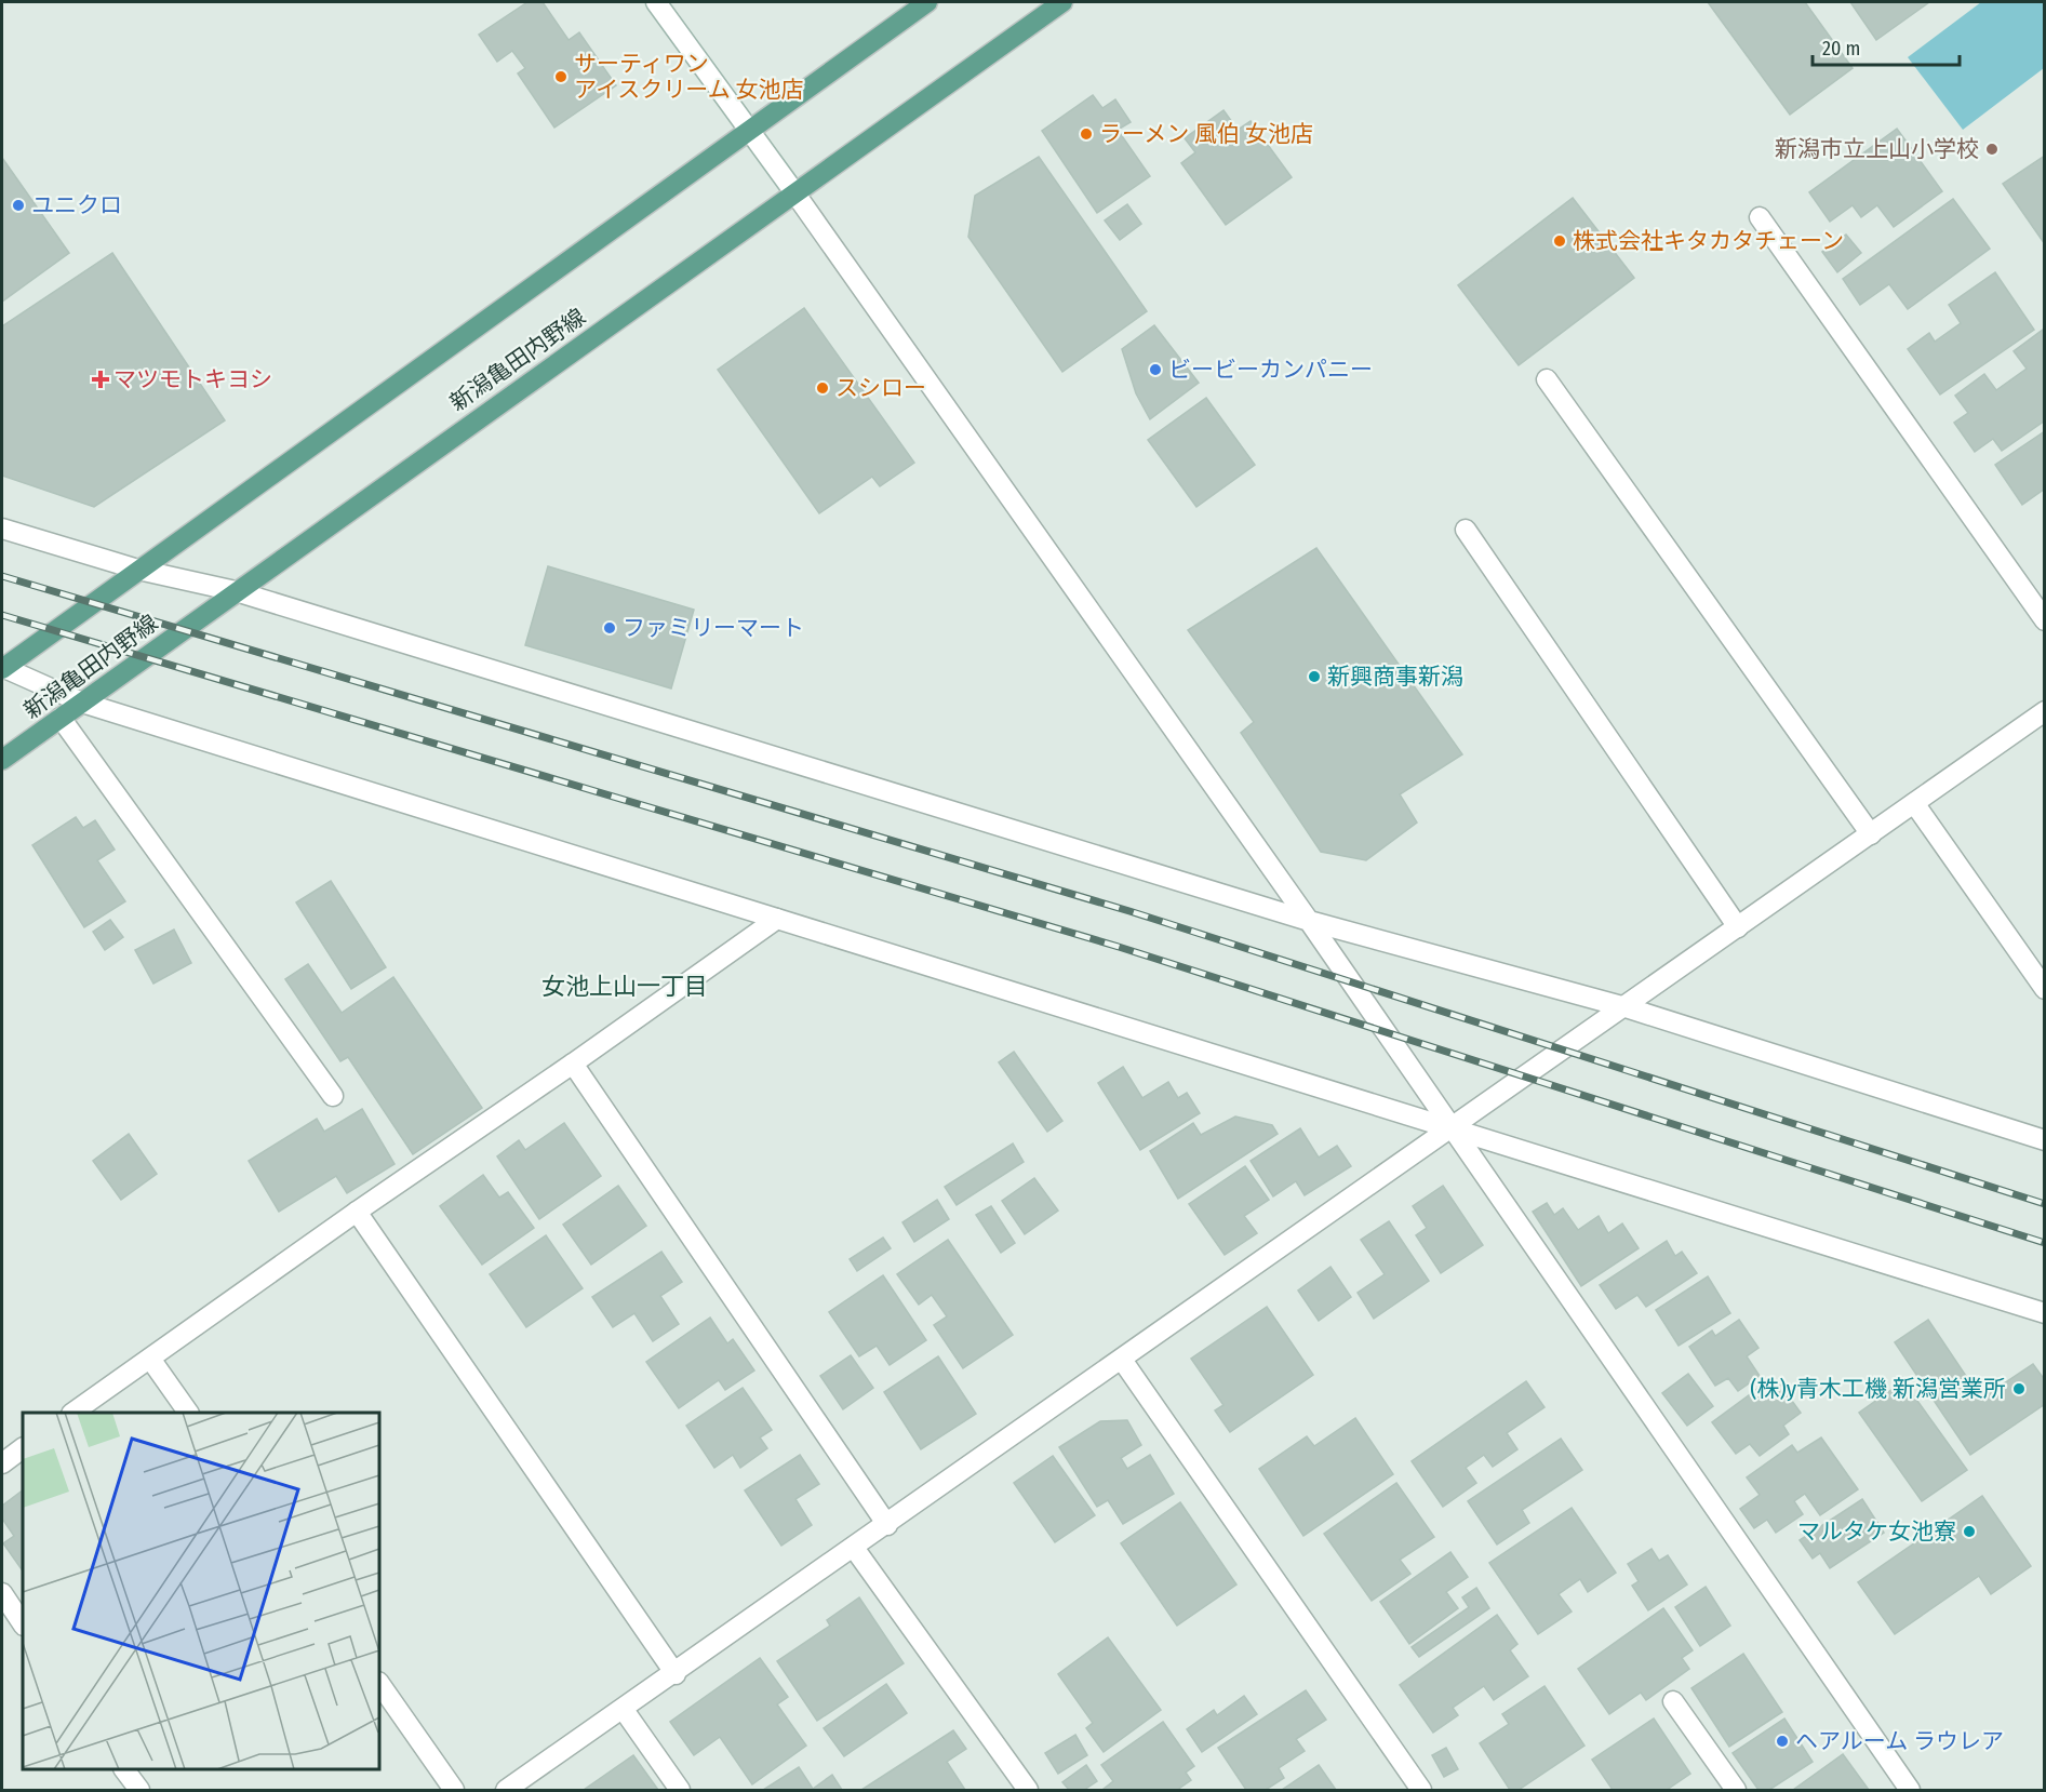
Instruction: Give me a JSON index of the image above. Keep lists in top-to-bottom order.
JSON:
{
  "streets": {
    "main road": ["新潟亀田内野線"]
  },
  "districts": ["女池上山一丁目"],
  "places": {
    "other": [
      "サーティワン アイスクリーム 女池店",
      "ラーメン 風伯 女池店",
      "新潟市立上山小学校",
      "ユニクロ",
      "株式会社キタカタチェーン",
      "ビービーカンパニー",
      "スシロー",
      "ファミリーマート",
      "新興商事新潟",
      "(株)y青木工機 新潟営業所",
      "マルタケ女池寮",
      "ヘアルーム ラウレア"
    ],
    "health": ["マツモトキヨシ"]
  },
  "scale_bar": "20 m"
}
